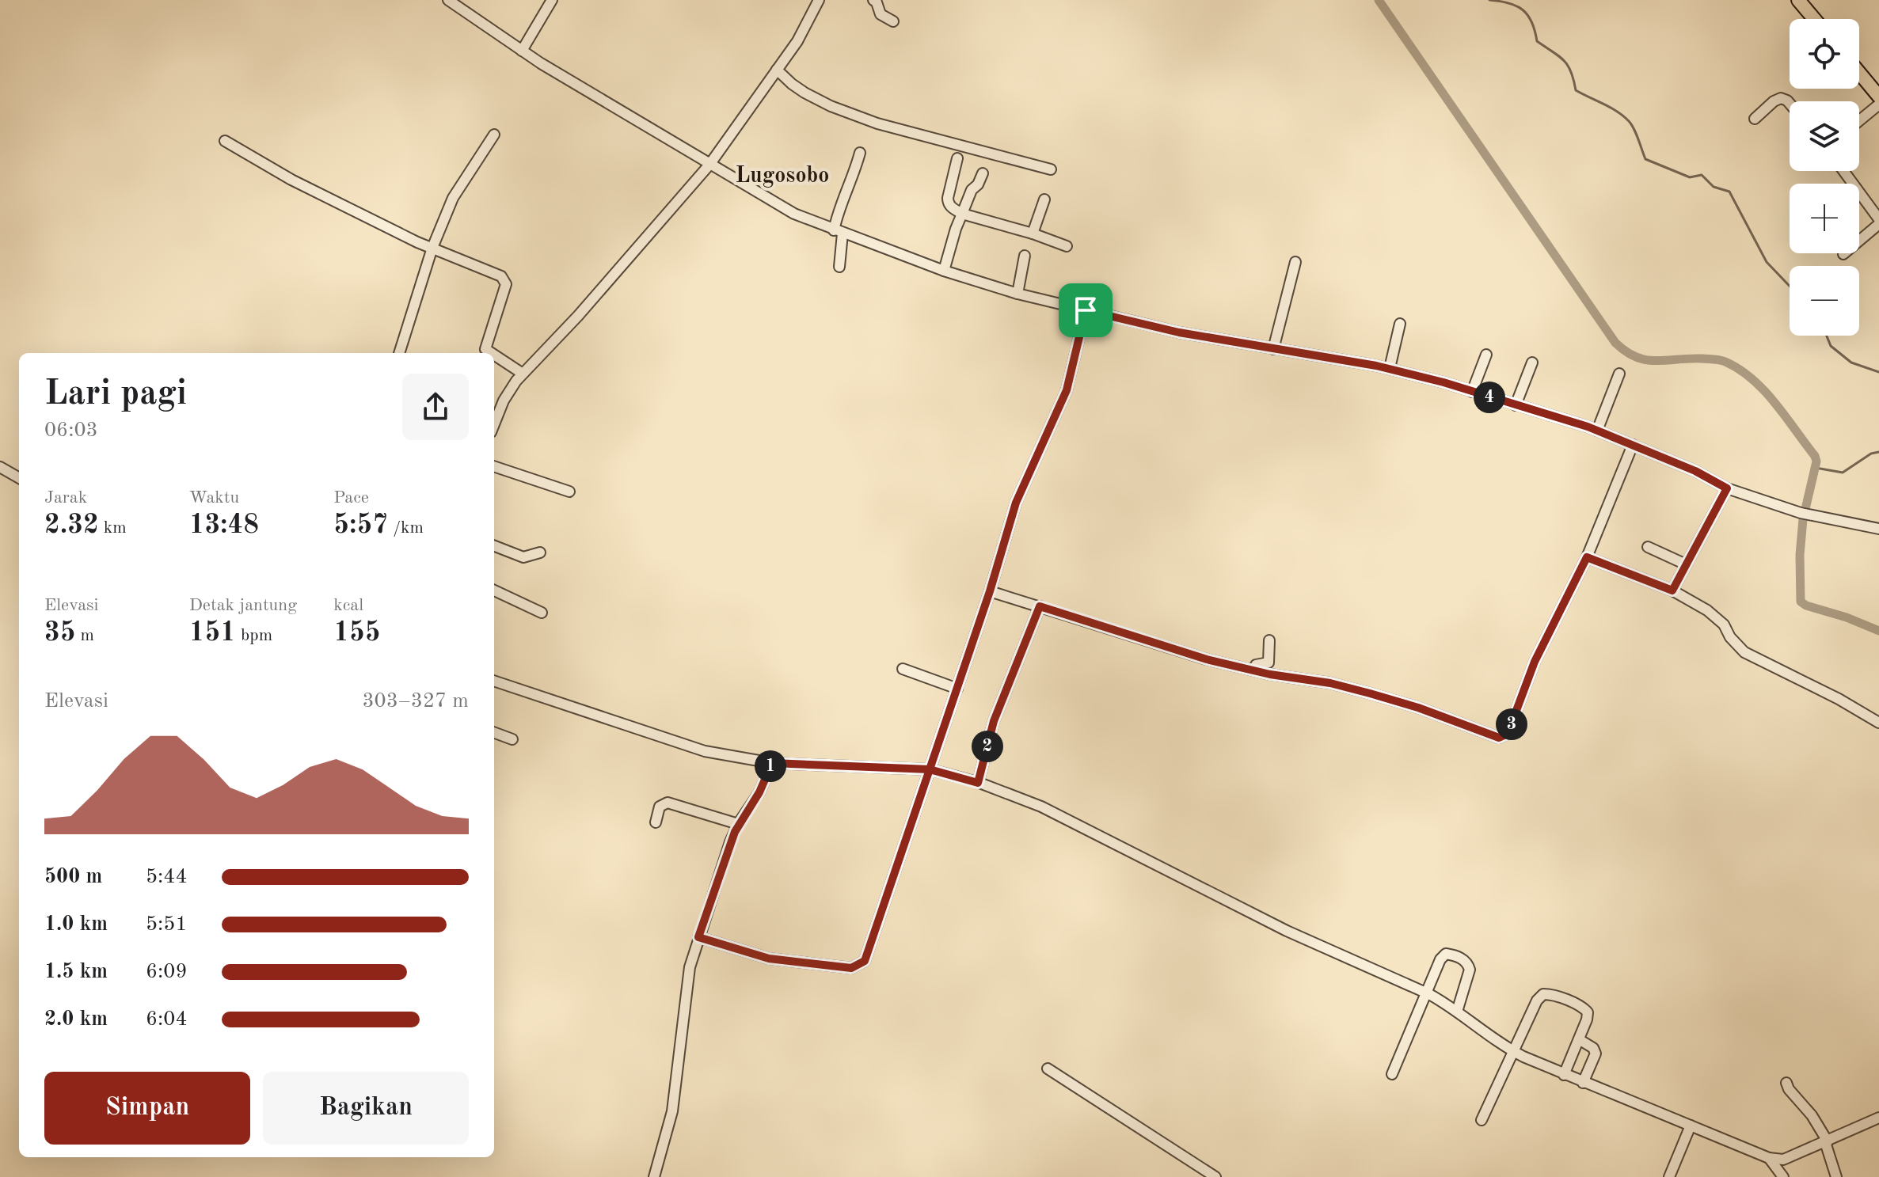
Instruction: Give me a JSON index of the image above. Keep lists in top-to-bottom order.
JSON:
{
  "districts": ["Lugosobo"],
  "page": {
    "map_buttons": ["+", "−"],
    "heading": ["Lari pagi", "06:03"],
    "pins": [
      "4",
      "3",
      "2",
      "1"
    ],
    "stats": [
      ["Jarak", "2.32 km"],
      ["Waktu", "13:48"],
      ["Pace", "5:57 /km"],
      ["Elevasi", "35 m"],
      ["Detak jantung", "151 bpm"],
      ["kcal", "155"]
    ],
    "chart": ["Elevasi", "303–327 m"],
    "list": [
      {
        "name": "500 m",
        "note": "5:44"
      },
      {
        "name": "1.0 km",
        "note": "5:51"
      },
      {
        "name": "1.5 km",
        "note": "6:09"
      },
      {
        "name": "2.0 km",
        "note": "6:04"
      }
    ],
    "buttons": ["Simpan", "Bagikan"]
  }
}
